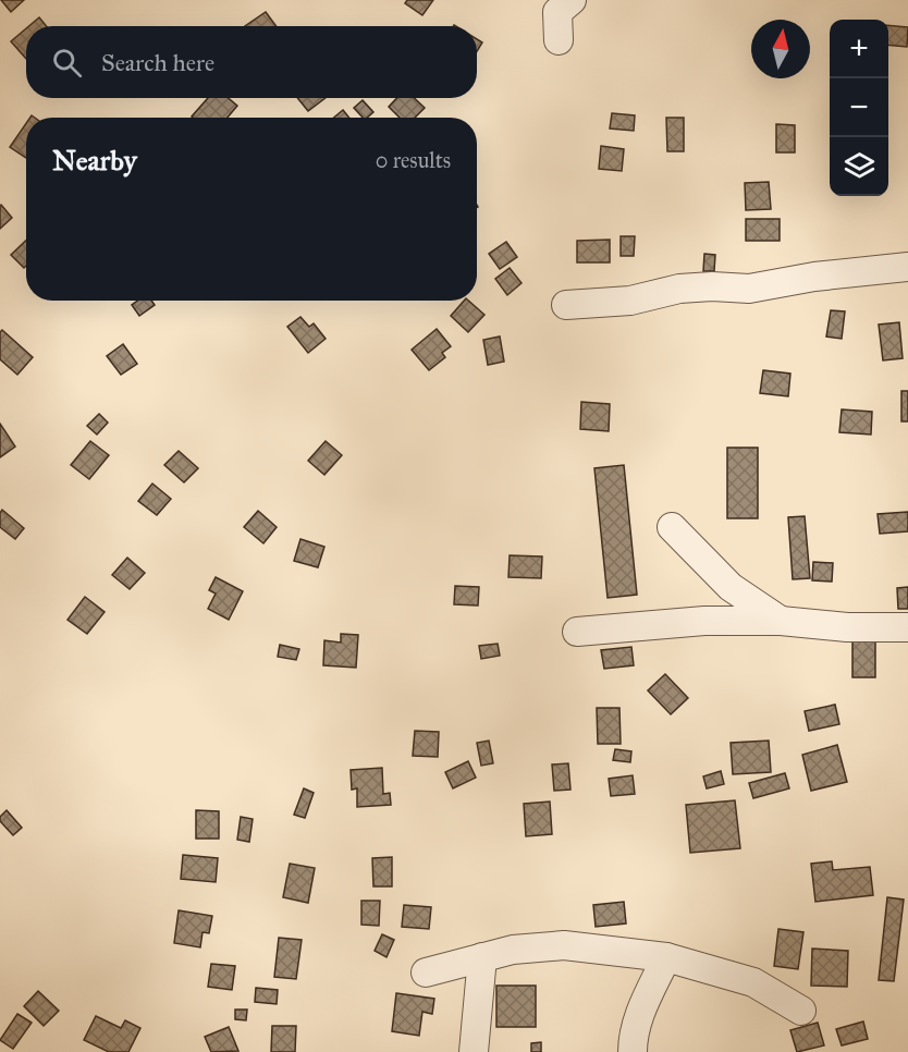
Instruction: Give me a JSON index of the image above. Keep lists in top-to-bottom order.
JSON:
{
  "north": "top",
  "page": {
    "map_buttons": ["+", "−"],
    "search": "Search here",
    "heading": ["Nearby", "0 results"]
  }
}
